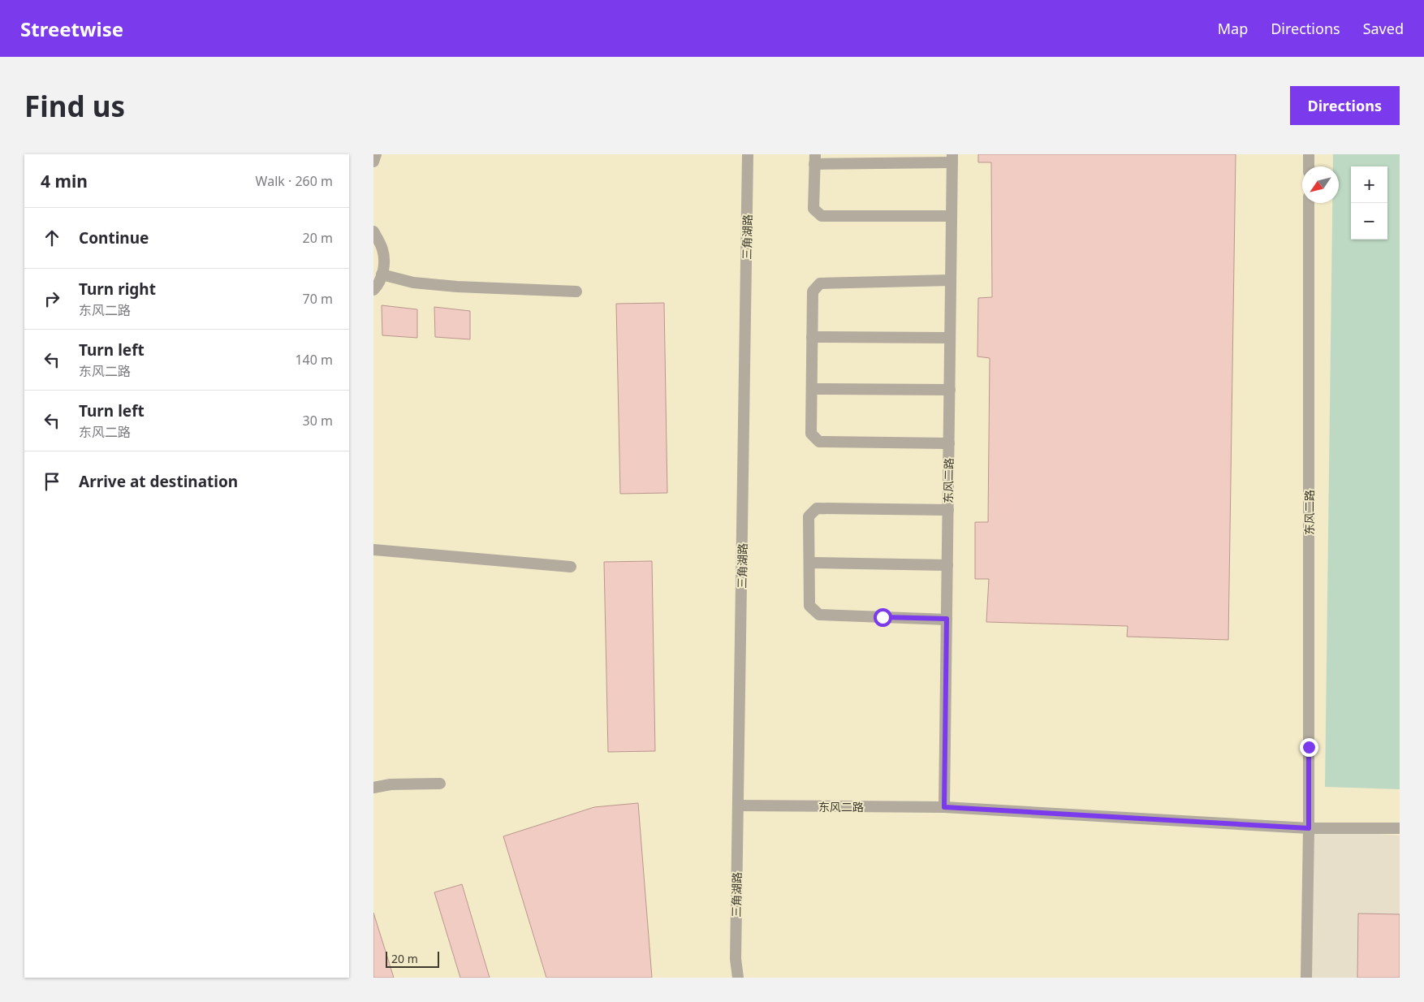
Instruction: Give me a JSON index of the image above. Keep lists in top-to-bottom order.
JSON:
{
  "streets": {
    "street": ["三角湖路", "东风二路"]
  },
  "crossings": [
    ["三角湖路", "东风二路"]
  ],
  "scale_bar": "20 m",
  "north": "bottom left",
  "page": {
    "header": "Streetwise",
    "nav": ["Map", "Directions", "Saved"],
    "buttons": "Directions",
    "title": "Find us",
    "heading": ["4 min", "Walk · 260 m"],
    "map_buttons": ["+", "−"],
    "list": [
      ["Continue", "20 m"],
      ["Turn right", "东风二路", "70 m"],
      ["Turn left", "东风二路", "140 m"],
      ["Turn left", "东风二路", "30 m"],
      "Arrive at destination"
    ],
    "scale": "20 m"
  }
}
